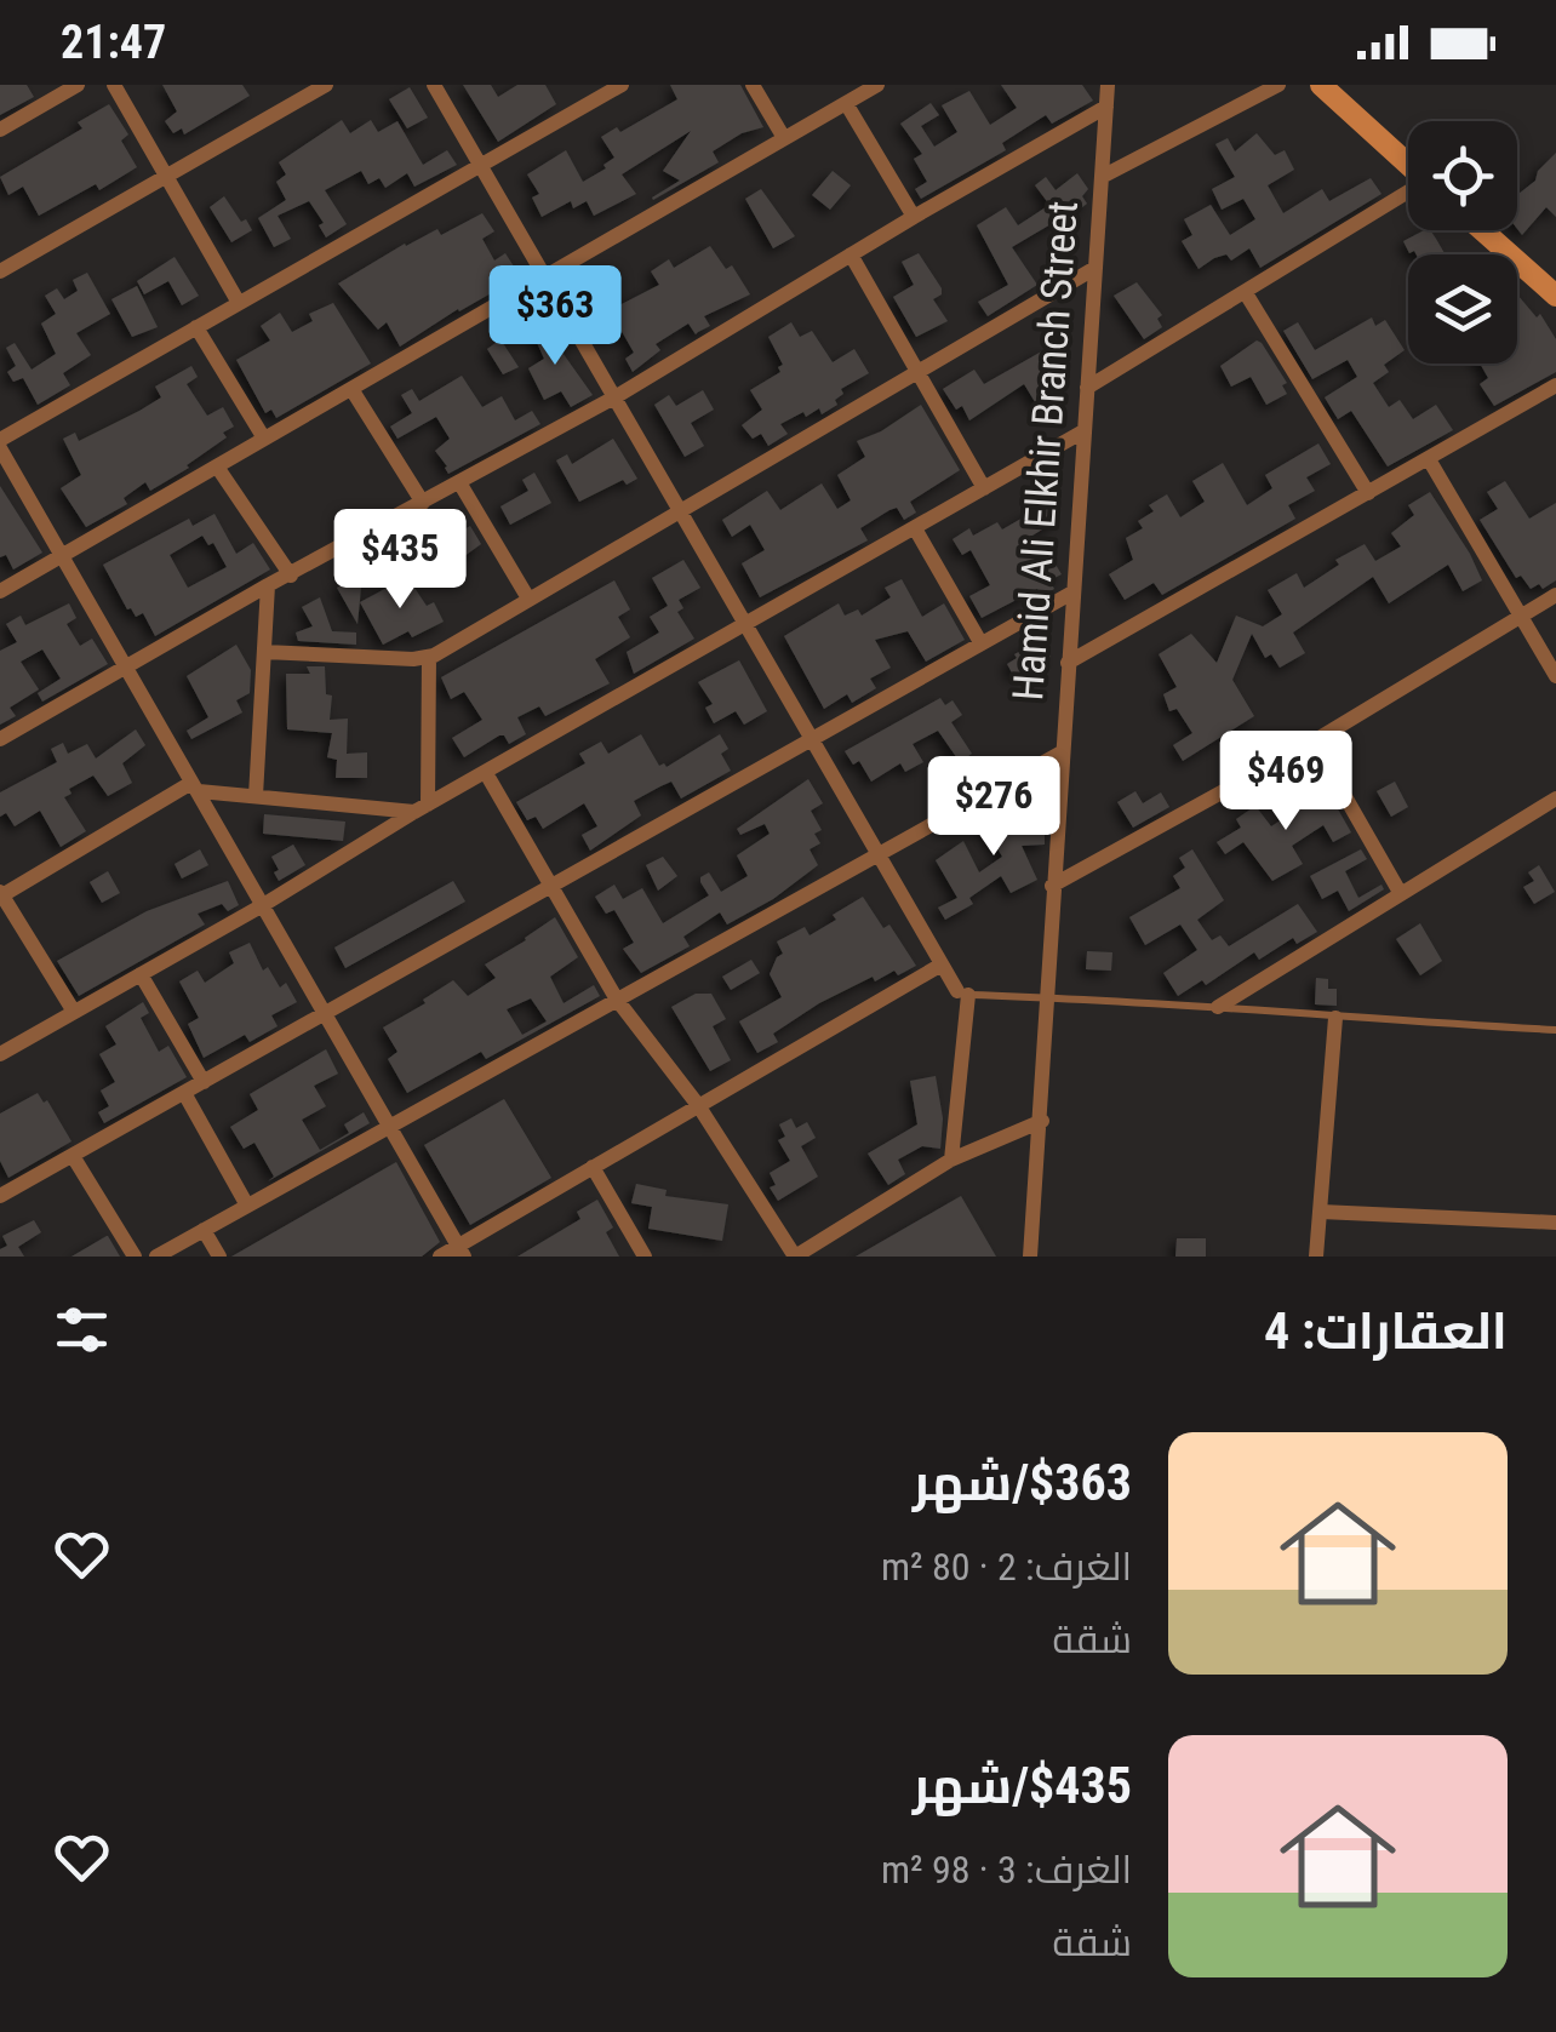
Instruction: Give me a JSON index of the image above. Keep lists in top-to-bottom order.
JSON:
{
  "streets": {
    "street": ["Hamid Ali Elkhir Branch Street"]
  },
  "page": {
    "status": "21:47",
    "price": [
      "$363",
      "$435",
      "$469",
      "$276"
    ],
    "heading": "العقارات: 4",
    "list": [
      {
        "name": "$363/شهر",
        "note": "الغرف: 2 · 80 m² · شقة"
      },
      {
        "name": "$435/شهر",
        "note": "الغرف: 3 · 98 m² · شقة"
      }
    ]
  }
}
